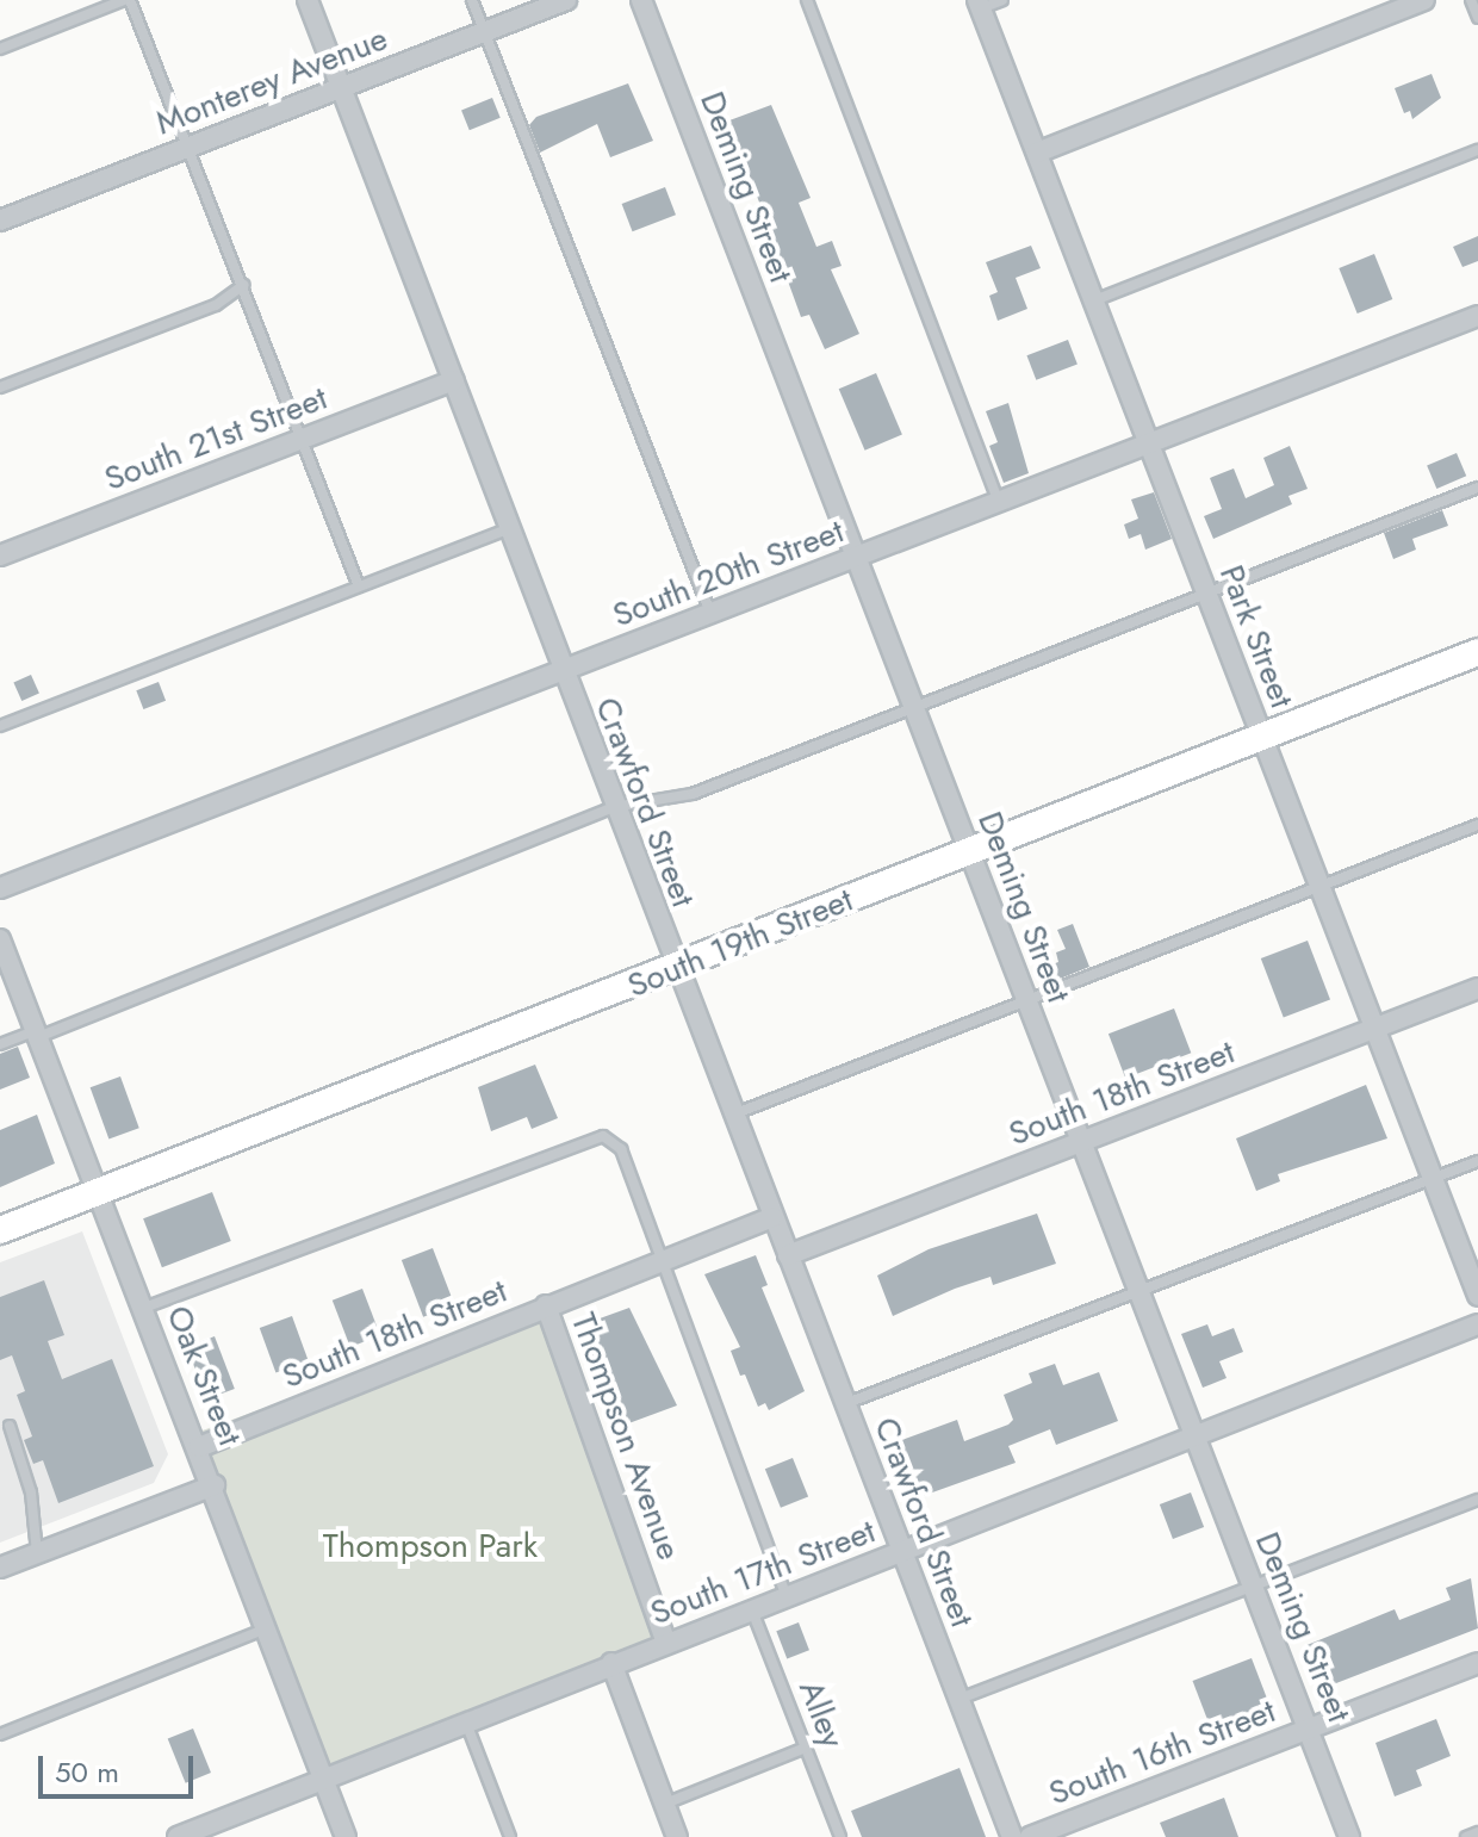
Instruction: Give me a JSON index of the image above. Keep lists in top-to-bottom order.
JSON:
{
  "streets": {
    "street": [
      "Monterey Avenue",
      "Deming Street",
      "South 21st Street",
      "South 20th Street",
      "Park Street",
      "Crawford Street",
      "South 19th Street",
      "South 18th Street",
      "Oak Street",
      "Thompson Avenue",
      "South 17th Street",
      "South 16th Street"
    ],
    "lane": ["Alley"]
  },
  "crossings": [
    ["Monterey Avenue", "Crawford Street"],
    ["Deming Street", "South 20th Street"],
    ["Deming Street", "South 19th Street"],
    ["Deming Street", "South 18th Street"],
    ["Deming Street", "South 17th Street"],
    ["Deming Street", "South 16th Street"],
    ["South 21st Street", "Crawford Street"],
    ["South 20th Street", "Park Street"],
    ["South 20th Street", "Crawford Street"],
    ["Park Street", "South 19th Street"],
    ["Park Street", "South 18th Street"],
    ["Crawford Street", "South 19th Street"],
    ["Crawford Street", "South 18th Street"],
    ["Crawford Street", "South 17th Street"],
    ["South 19th Street", "Oak Street"],
    ["South 18th Street", "Oak Street"],
    ["South 18th Street", "Thompson Avenue"],
    ["Oak Street", "South 17th Street"],
    ["Thompson Avenue", "South 17th Street"],
    ["South 17th Street", "Alley"]
  ],
  "parks": ["Thompson Park"],
  "scale_bar": "50 m"
}
